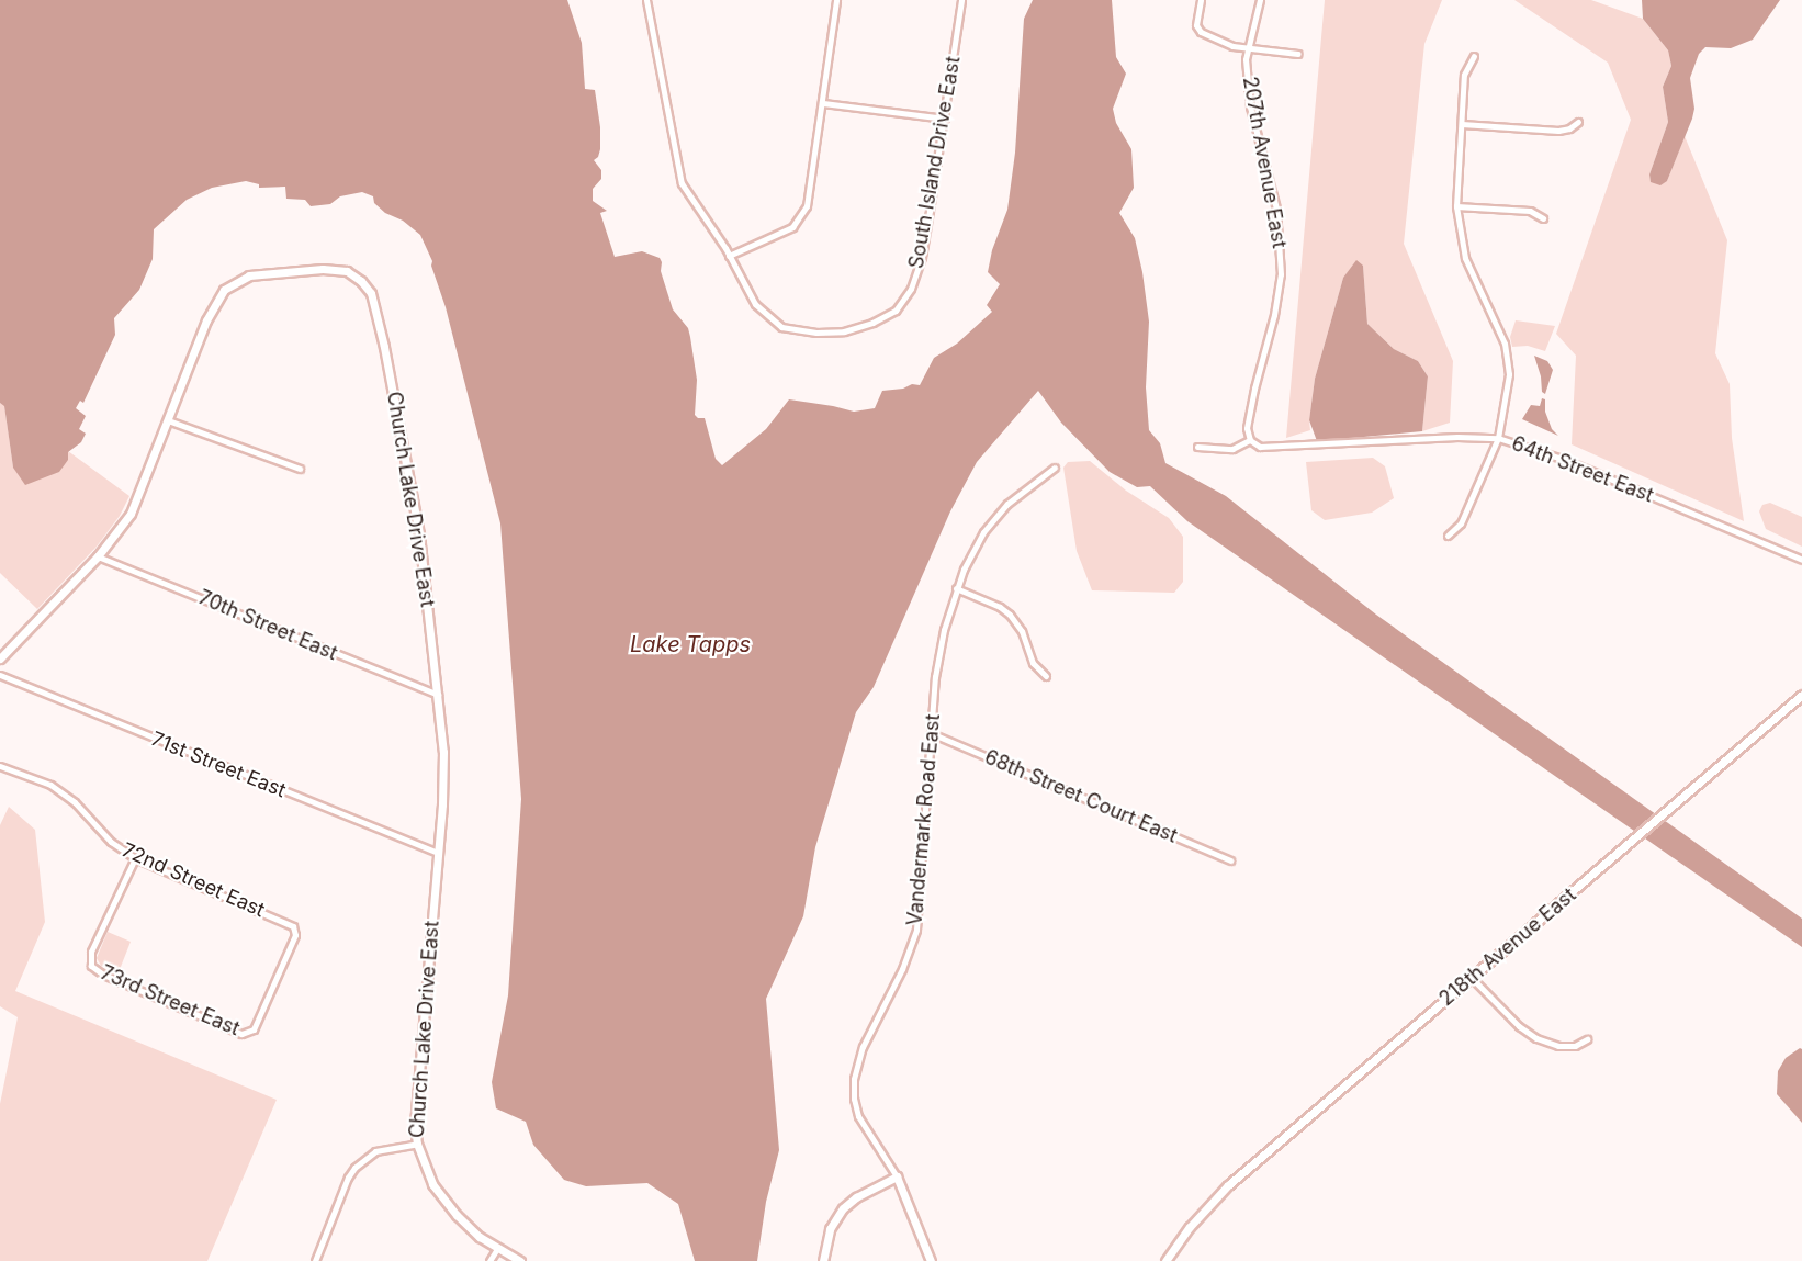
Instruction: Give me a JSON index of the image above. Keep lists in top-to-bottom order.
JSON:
{
  "streets": {
    "street": [
      "South Island Drive East",
      "207th Avenue East",
      "64th Street East",
      "Church Lake Drive East",
      "70th Street East",
      "71st Street East",
      "68th Street Court East",
      "Vandermark Road East",
      "72nd Street East",
      "218th Avenue East",
      "73rd Street East"
    ]
  },
  "crossings": [
    ["207th Avenue East", "64th Street East"],
    ["Church Lake Drive East", "70th Street East"],
    ["Church Lake Drive East", "71st Street East"],
    ["68th Street Court East", "Vandermark Road East"],
    ["72nd Street East", "73rd Street East"]
  ],
  "water": ["Lake Tapps"]
}
